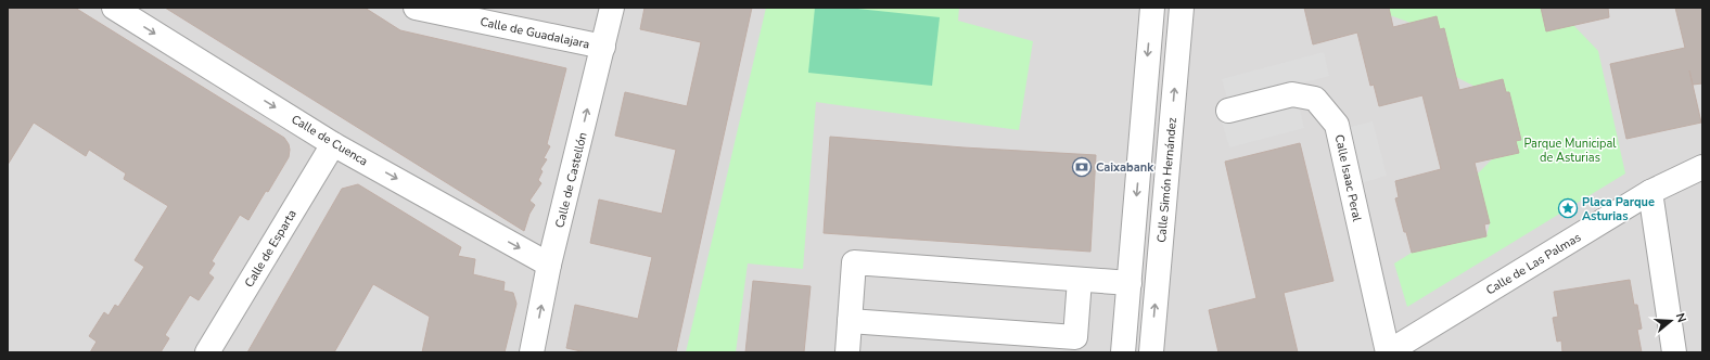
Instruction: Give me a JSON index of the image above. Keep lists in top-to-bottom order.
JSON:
{
  "streets": {
    "street": [
      "Calle de Guadalajara",
      "Calle de Cuenca",
      "Calle Isaac Peral",
      "Calle de Castellón",
      "Calle Simón Hernández",
      "Calle de Esparta",
      "Calle de Las Palmas"
    ]
  },
  "crossings": [
    ["Calle de Guadalajara", "Calle de Castellón"],
    ["Calle de Cuenca", "Calle de Castellón"],
    ["Calle de Cuenca", "Calle de Esparta"],
    ["Calle Isaac Peral", "Calle de Las Palmas"]
  ],
  "one_way": ["Calle de Cuenca", "Calle de Castellón"],
  "parks": ["Parque Municipal de Asturias"],
  "places": {
    "bank": ["Caixabank"],
    "place": ["Placa Parque Asturias"]
  },
  "north": "right"
}
